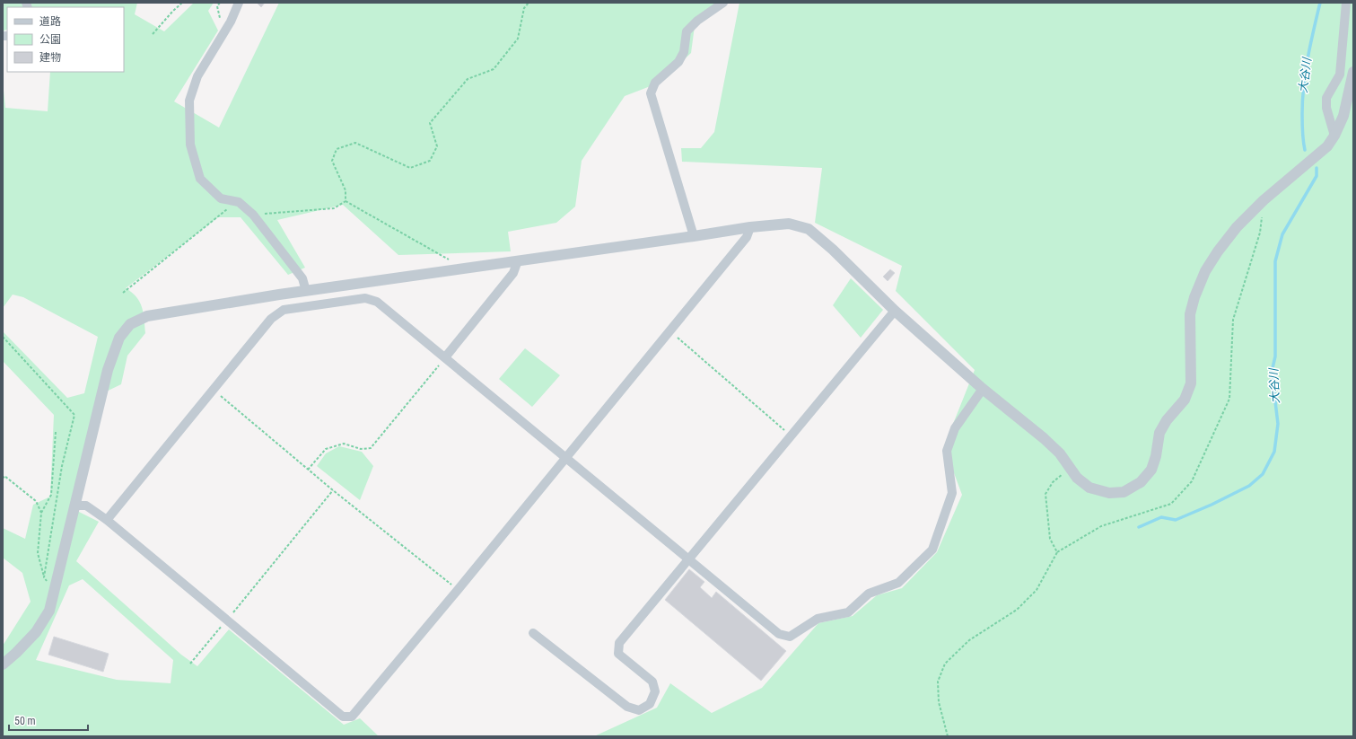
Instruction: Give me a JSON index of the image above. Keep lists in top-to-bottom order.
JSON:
{
  "water": ["大谷川"],
  "legend": ["道路", "公園", "建物"],
  "scale_bar": "50 m"
}
